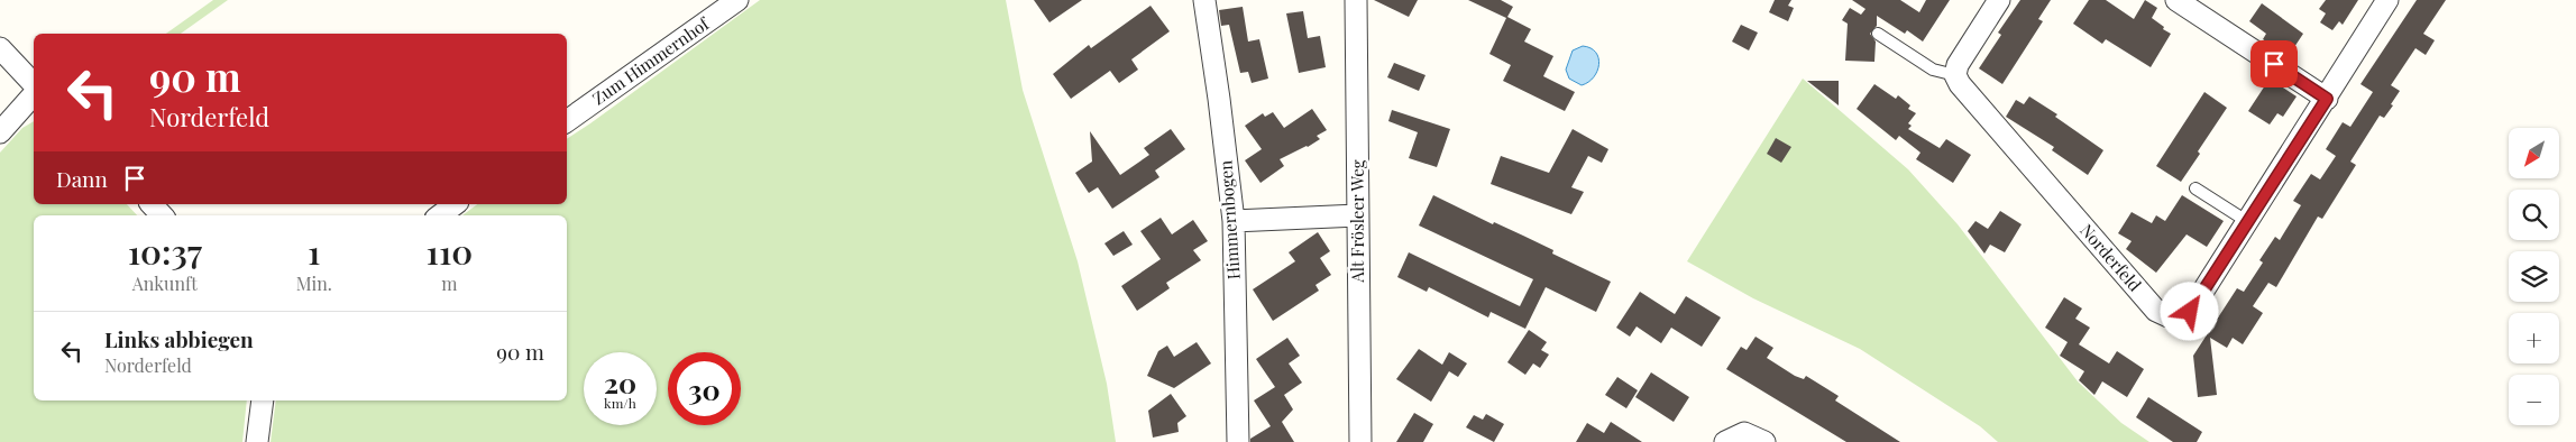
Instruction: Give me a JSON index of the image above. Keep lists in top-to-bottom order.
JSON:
{
  "streets": {
    "street": [
      "Zum Himmernhof",
      "Himmernbogen",
      "Alt Frösleer Weg",
      "Norderfeld"
    ]
  },
  "north": "bottom left",
  "page": {
    "turn": ["90 m", "Norderfeld"],
    "map_buttons": ["+", "−"],
    "then": "Dann",
    "eta": [
      "10:37",
      "Ankunft",
      "1",
      "Min.",
      "110",
      "m"
    ],
    "list": [
      {
        "name": "Links abbiegen",
        "note": "Norderfeld",
        "value": "90 m"
      }
    ],
    "speed": "20 km/h",
    "limit": "30"
  }
}
